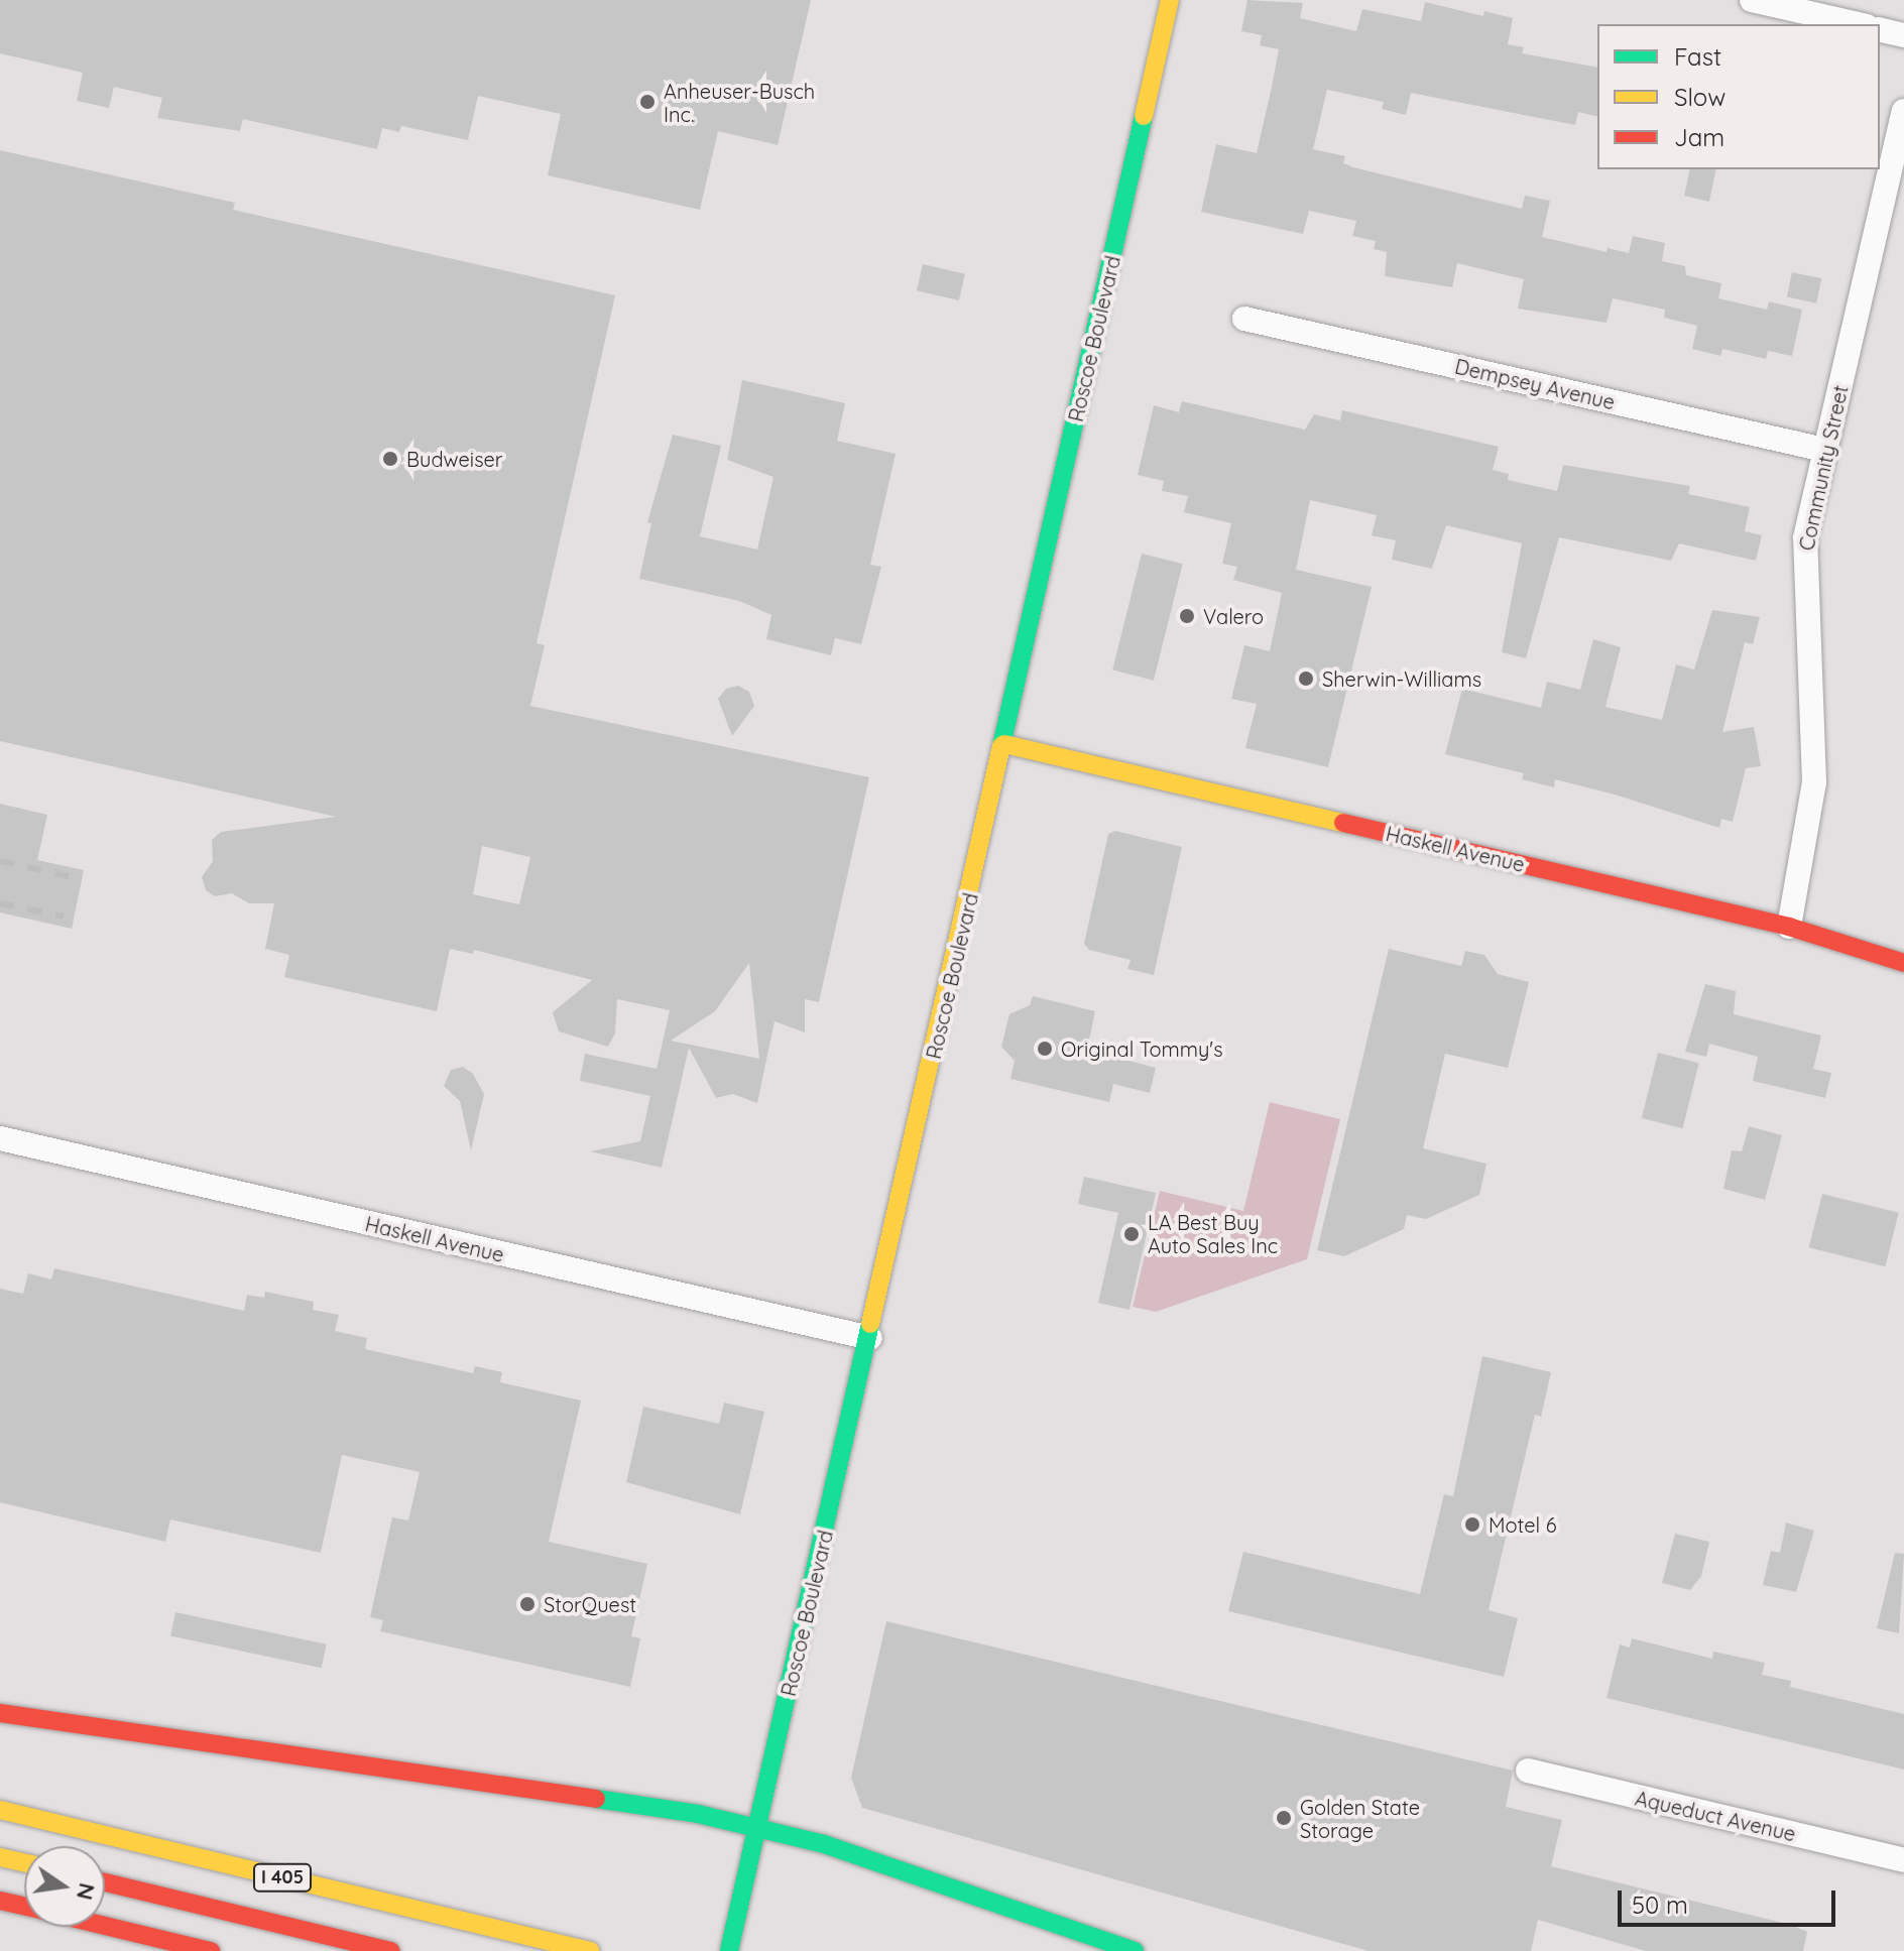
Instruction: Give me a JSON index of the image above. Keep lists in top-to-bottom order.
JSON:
{
  "streets": {
    "main road": ["Roscoe Boulevard", "Haskell Avenue", "I 405"],
    "street": ["Dempsey Avenue", "Community Street", "Aqueduct Avenue"]
  },
  "crossings": [
    ["Roscoe Boulevard", "Haskell Avenue"],
    ["Dempsey Avenue", "Community Street"],
    ["Community Street", "Haskell Avenue"]
  ],
  "places": [
    "Anheuser-Busch Inc.",
    "Budweiser",
    "Valero",
    "Sherwin-Williams",
    "Original Tommy's",
    "LA Best Buy Auto Sales Inc",
    "Motel 6",
    "StorQuest",
    "Golden State Storage"
  ],
  "legend": ["Fast", "Slow", "Jam"],
  "scale_bar": "50 m",
  "north": "right"
}
